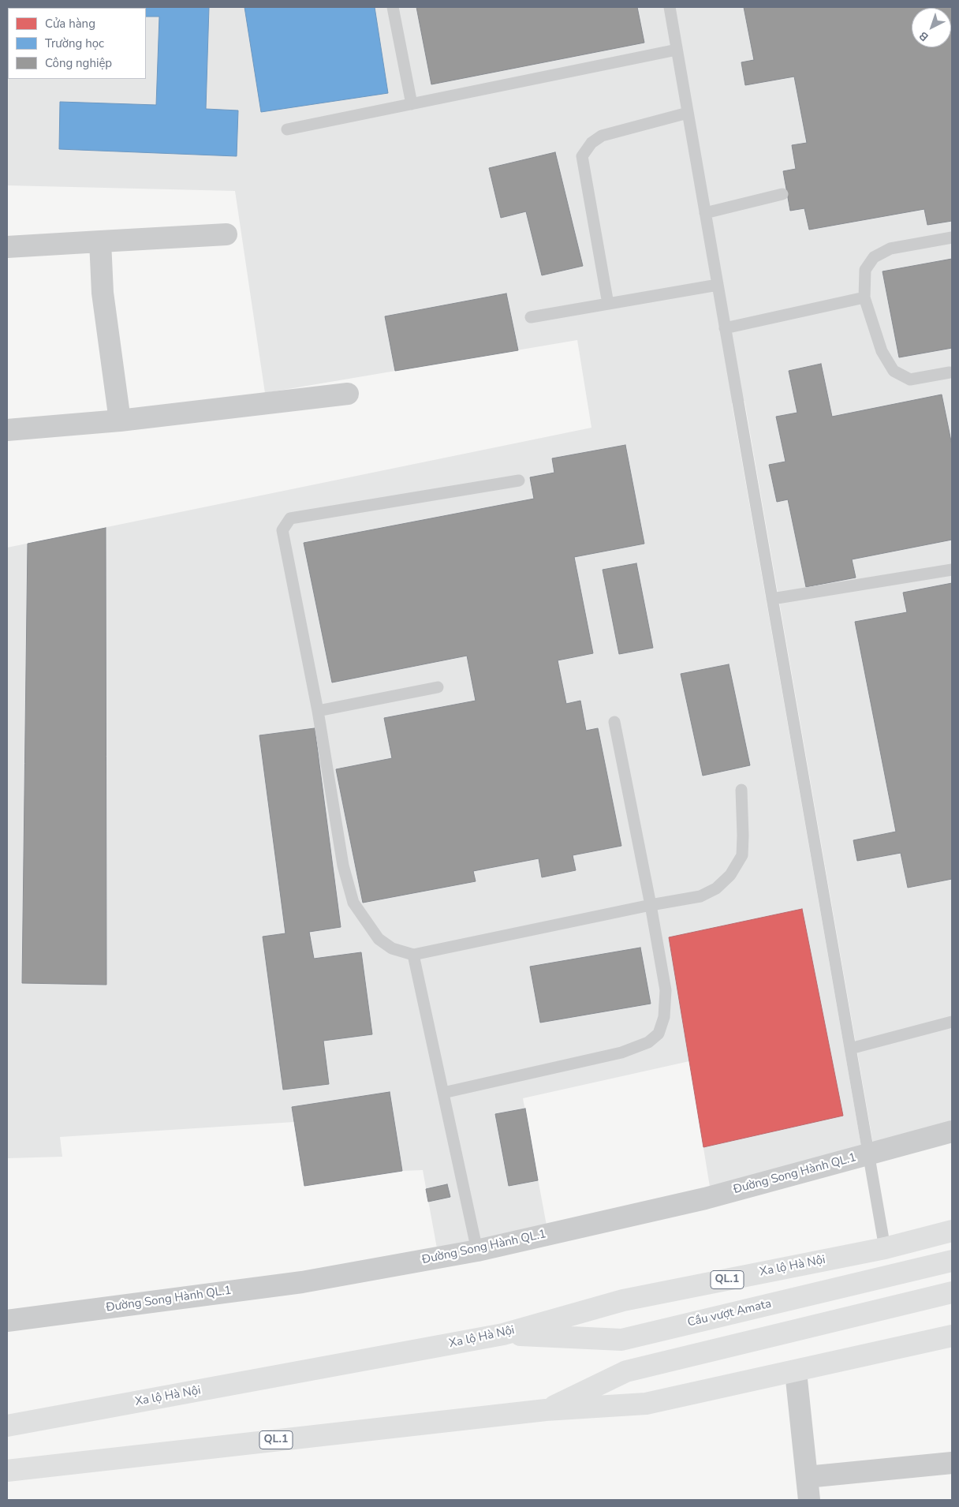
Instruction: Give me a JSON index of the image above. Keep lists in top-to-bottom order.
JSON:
{
  "streets": {
    "highway": ["Xa lộ Hà Nội", "QL.1", "Cầu vượt Amata"],
    "street": ["Đường Song Hành QL.1"]
  },
  "crossings": [
    ["Xa lộ Hà Nội", "Cầu vượt Amata"]
  ],
  "legend": ["Cửa hàng", "Trường học", "Công nghiệp"],
  "north": "bottom left"
}
